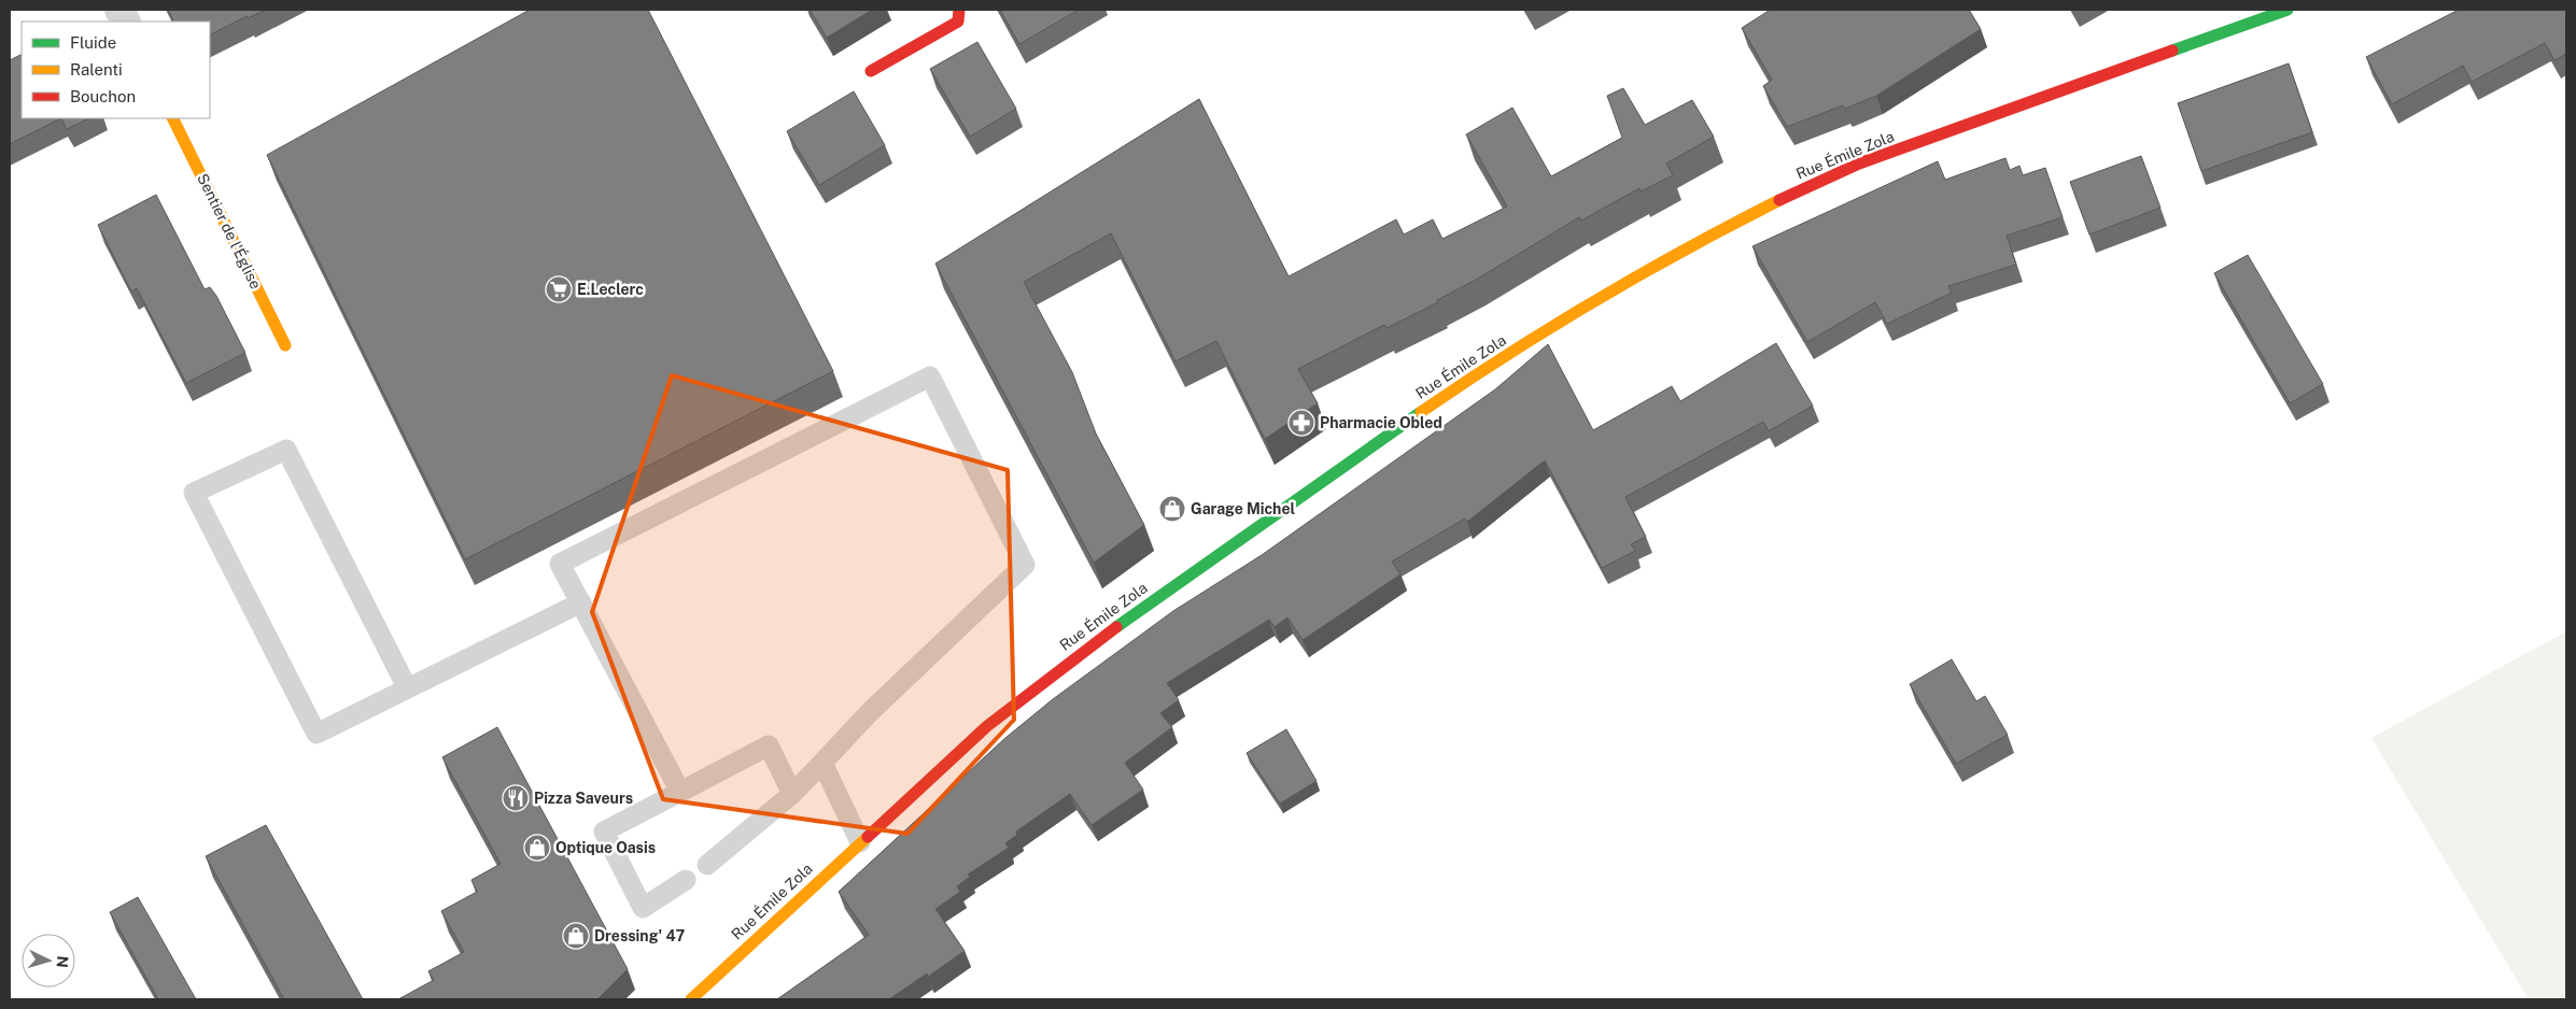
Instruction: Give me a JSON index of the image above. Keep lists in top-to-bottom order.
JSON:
{
  "streets": {
    "main road": ["Rue Émile Zola", "Sentier de l'Église"]
  },
  "places": {
    "supermarket": ["E.Leclerc"],
    "pharmacy": ["Pharmacie Obled"],
    "shop": ["Garage Michel", "Optique Oasis", "Dressing' 47"],
    "restaurant": ["Pizza Saveurs"]
  },
  "legend": ["Fluide", "Ralenti", "Bouchon"],
  "north": "right"
}
